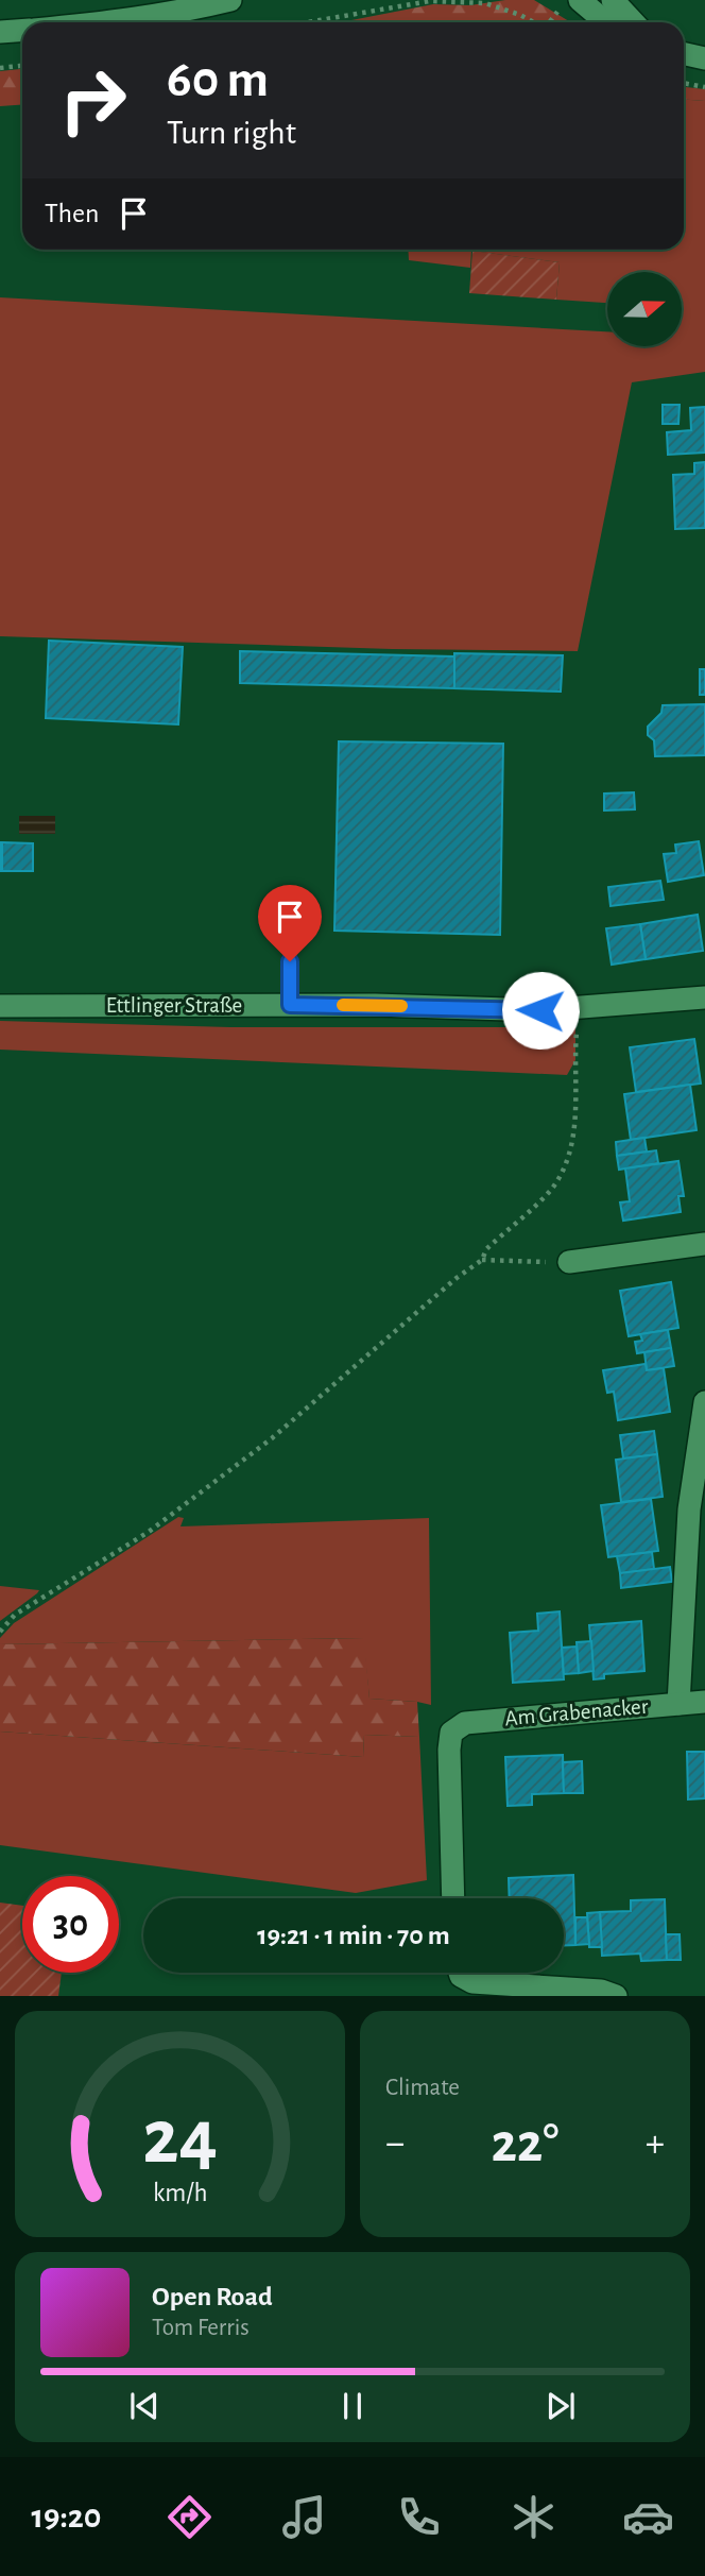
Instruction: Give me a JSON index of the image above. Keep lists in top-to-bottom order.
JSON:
{
  "streets": {
    "street": ["Ettlinger Straße", "Am Grabenacker"]
  },
  "north": "right",
  "page": {
    "turn": ["60 m", "Turn right"],
    "then": "Then",
    "limit": "30",
    "trip": "19:21 · 1 min · 70 m",
    "tile": "Climate",
    "heat": ["−", "22°", "+"],
    "song": ["Open Road", "Tom Ferris"],
    "tabs": "19:20",
    "gauge": ["24", "km/h"]
  }
}
